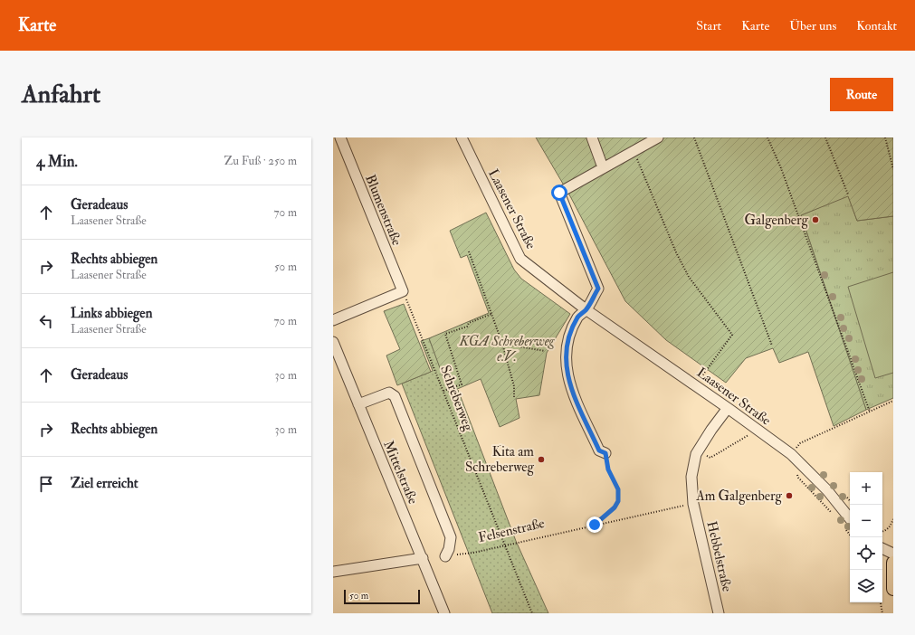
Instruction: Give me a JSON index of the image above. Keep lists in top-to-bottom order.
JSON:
{
  "streets": {
    "street": [
      "Laasener Straße",
      "Blumenstraße",
      "Mittelstraße",
      "Hebbelstraße"
    ],
    "path": ["Schreberweg", "Felsenstraße"]
  },
  "crossings": [
    ["Laasener Straße", "Hebbelstraße"],
    ["Blumenstraße", "Schreberweg"],
    ["Schreberweg", "Felsenstraße"],
    ["Felsenstraße", "Hebbelstraße"]
  ],
  "parks": ["KGA Schreberweg e.V."],
  "places": ["Galgenberg", "Kita am Schreberweg", "Am Galgenberg"],
  "scale_bar": "50 m",
  "page": {
    "header": "Karte",
    "nav": [
      "Start",
      "Karte",
      "Über uns",
      "Kontakt"
    ],
    "buttons": "Route",
    "title": "Anfahrt",
    "heading": ["4 Min.", "Zu Fuß · 250 m"],
    "list": [
      ["Geradeaus", "Laasener Straße", "70 m"],
      ["Rechts abbiegen", "Laasener Straße", "50 m"],
      ["Links abbiegen", "Laasener Straße", "70 m"],
      ["Geradeaus", "30 m"],
      ["Rechts abbiegen", "30 m"],
      "Ziel erreicht"
    ],
    "map_buttons": ["+", "−"],
    "scale": "50 m"
  }
}
